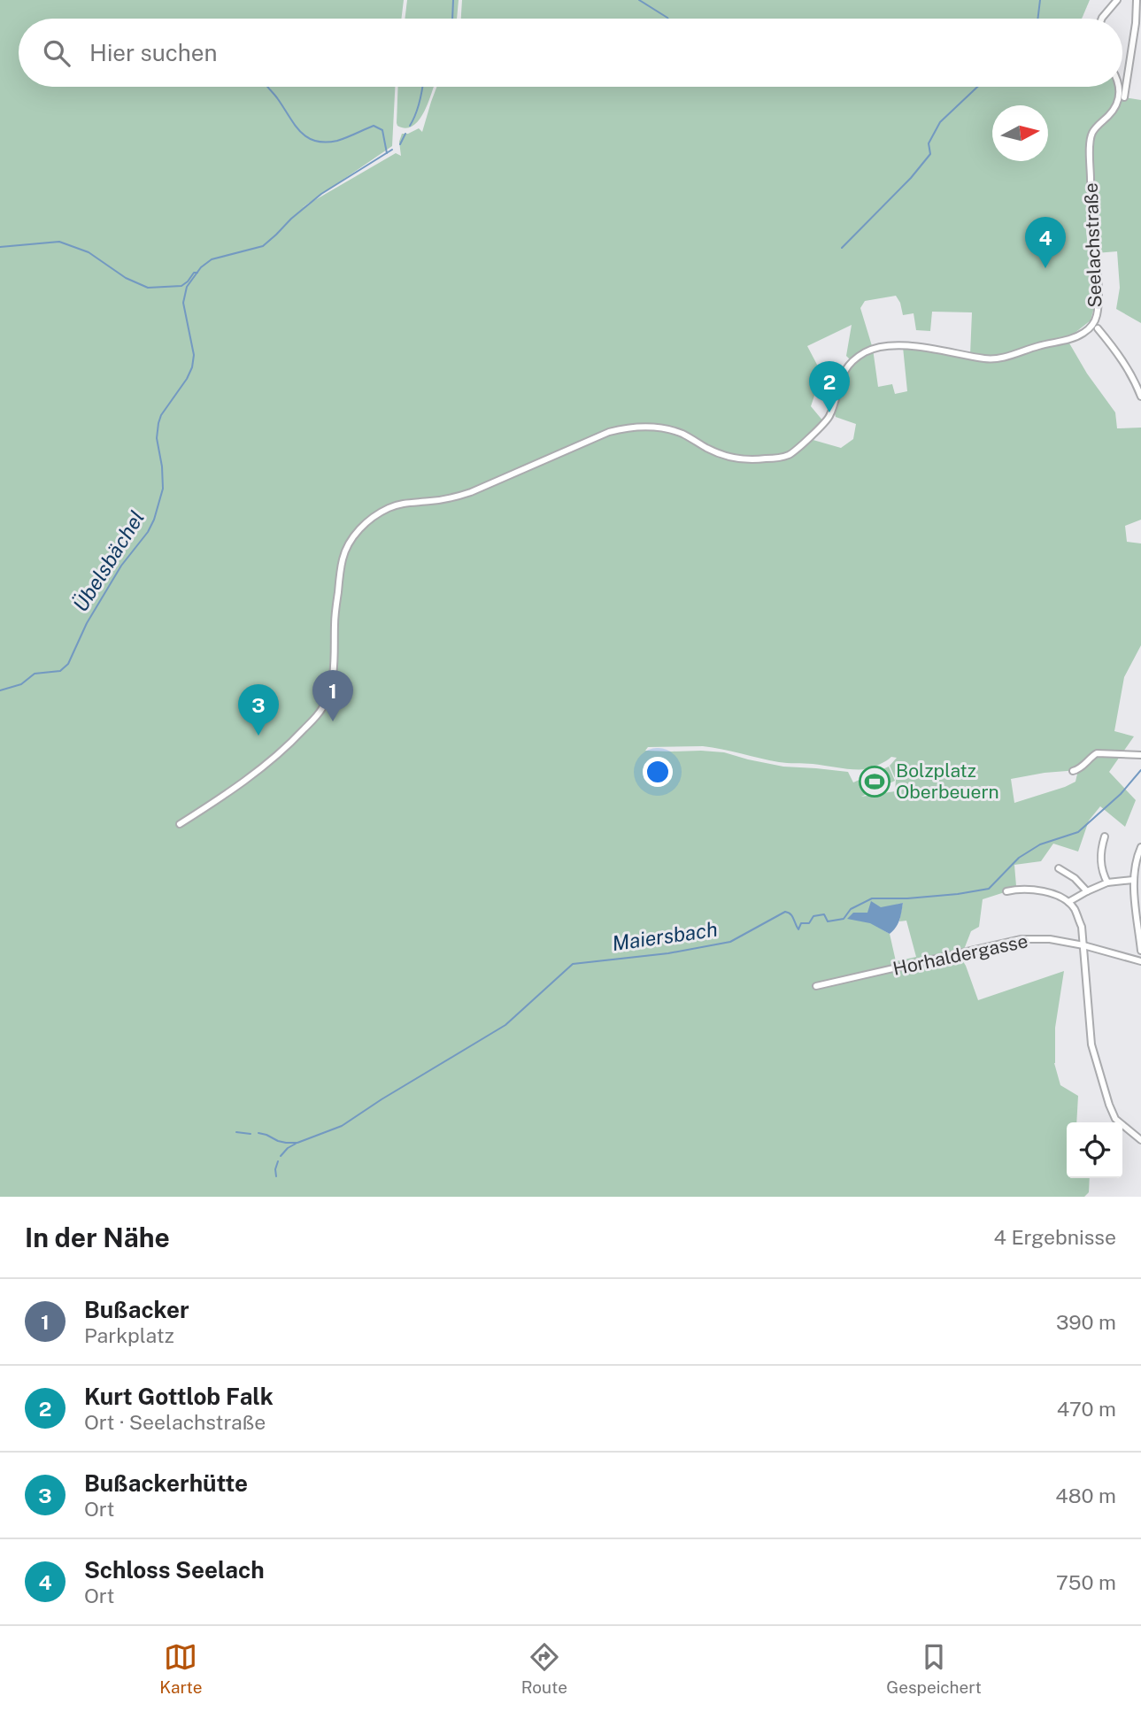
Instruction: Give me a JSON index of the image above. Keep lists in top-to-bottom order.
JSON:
{
  "streets": {
    "street": ["Seelachstraße", "Horhaldergasse"]
  },
  "water": ["Übelsbächel", "Maiersbach"],
  "places": {
    "sports": ["Bolzplatz Oberbeuern"]
  },
  "north": "right",
  "page": {
    "search": "Hier suchen",
    "pins": [
      "4",
      "2",
      "1",
      "3"
    ],
    "heading": ["In der Nähe", "4 Ergebnisse"],
    "list": [
      {
        "mark": "1",
        "name": "Bußacker",
        "note": "Parkplatz",
        "value": "390 m"
      },
      {
        "mark": "2",
        "name": "Kurt Gottlob Falk",
        "note": "Ort · Seelachstraße",
        "value": "470 m"
      },
      {
        "mark": "3",
        "name": "Bußackerhütte",
        "note": "Ort",
        "value": "480 m"
      },
      {
        "mark": "4",
        "name": "Schloss Seelach",
        "note": "Ort",
        "value": "750 m"
      }
    ],
    "nav": ["Karte", "Route", "Gespeichert"]
  }
}
